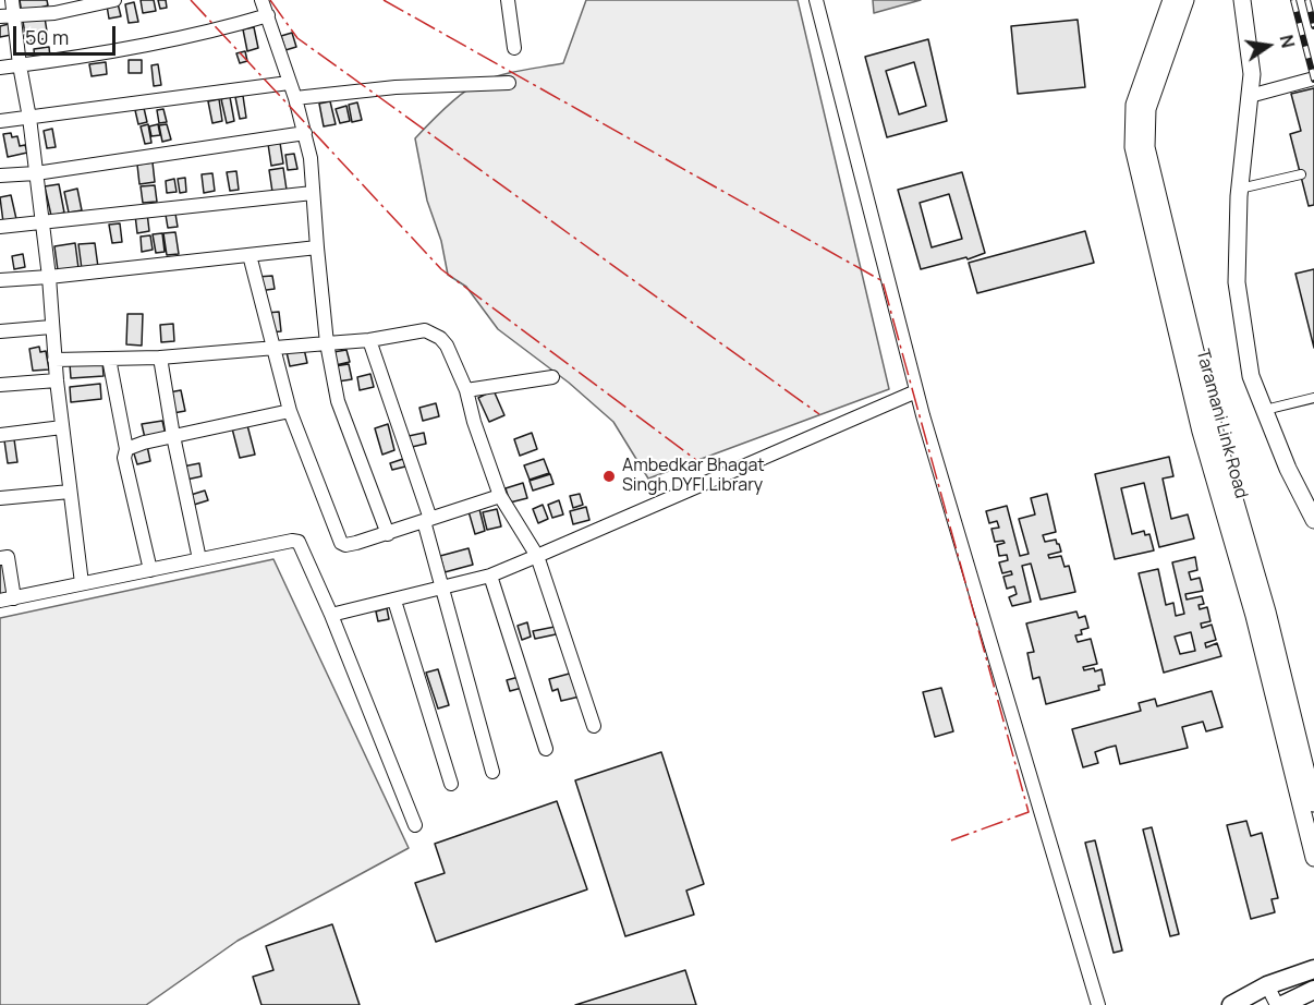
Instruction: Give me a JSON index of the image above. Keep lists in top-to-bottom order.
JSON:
{
  "streets": {
    "street": ["Taramani Link Road"]
  },
  "places": ["Ambedkar Bhagat Singh DYFI Library"],
  "scale_bar": "50 m",
  "north": "right"
}
